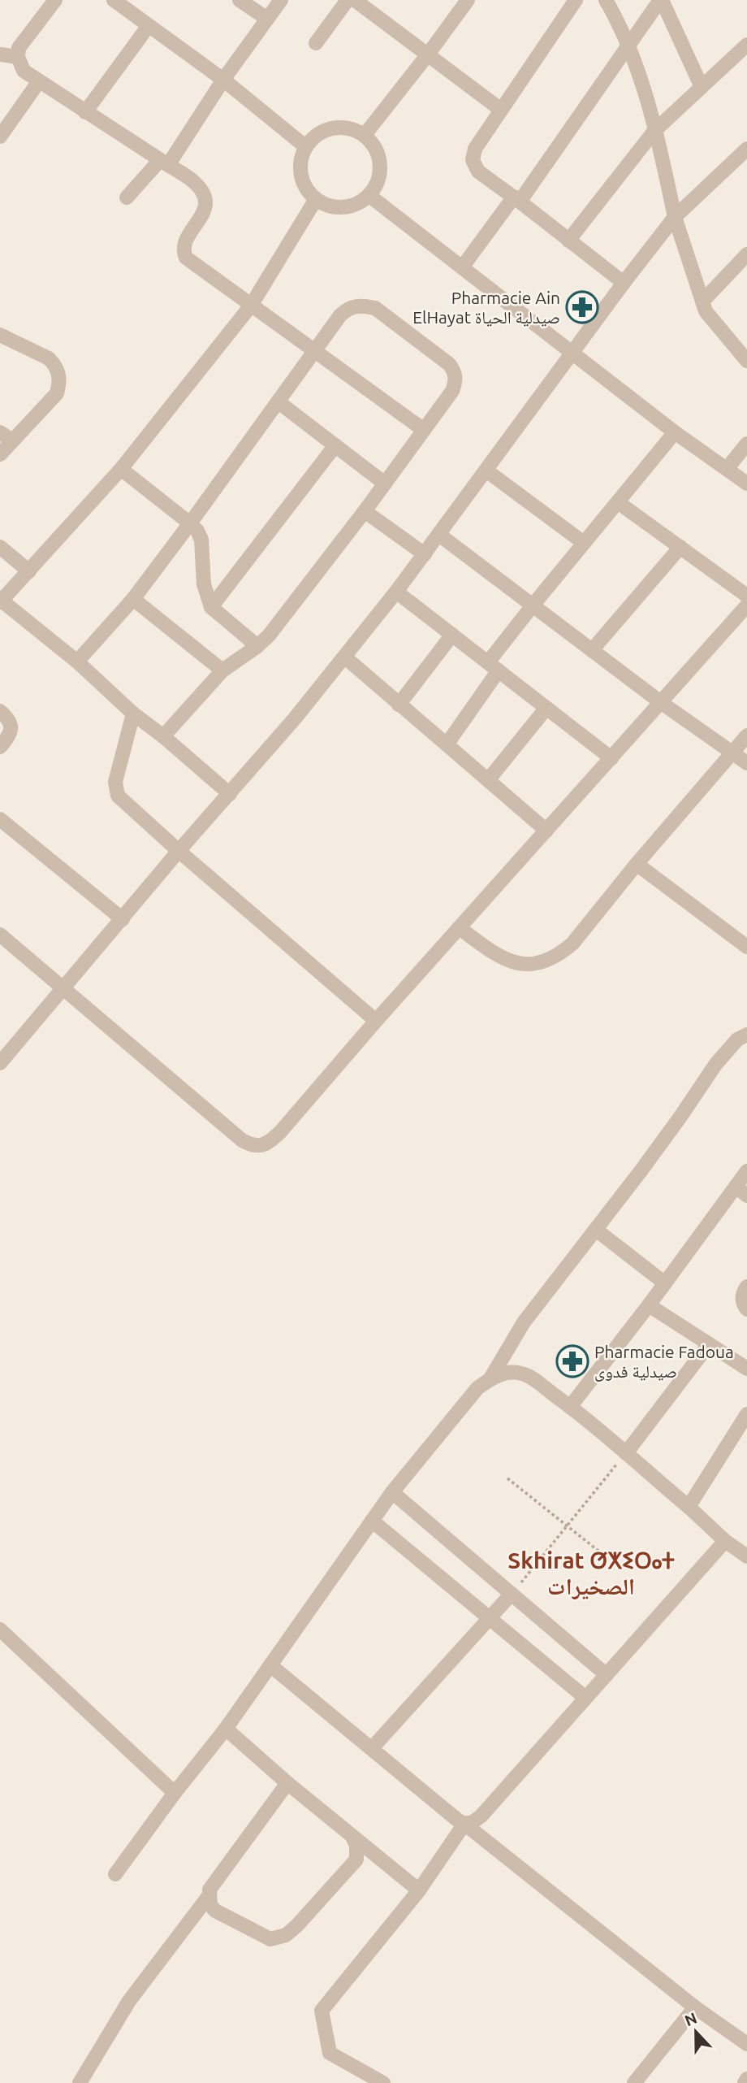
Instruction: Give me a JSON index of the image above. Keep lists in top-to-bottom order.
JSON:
{
  "districts": ["Skhirat ⵚⵅⵉⵔⴰⵜ الصخيرات"],
  "places": {
    "pharmacy": ["Pharmacie Ain ElHayat صيدلية الحياة", "Pharmacie Fadoua صيدلية فدوى"]
  },
  "north": "top"
}
